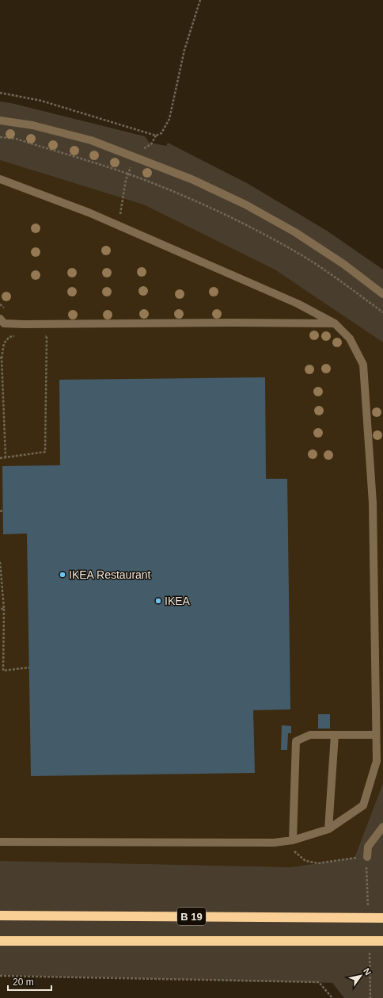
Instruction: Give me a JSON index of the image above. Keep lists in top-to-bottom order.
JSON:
{
  "streets": {
    "highway": ["B 19"]
  },
  "places": ["IKEA Restaurant", "IKEA"],
  "scale_bar": "20 m",
  "north": "top right"
}
